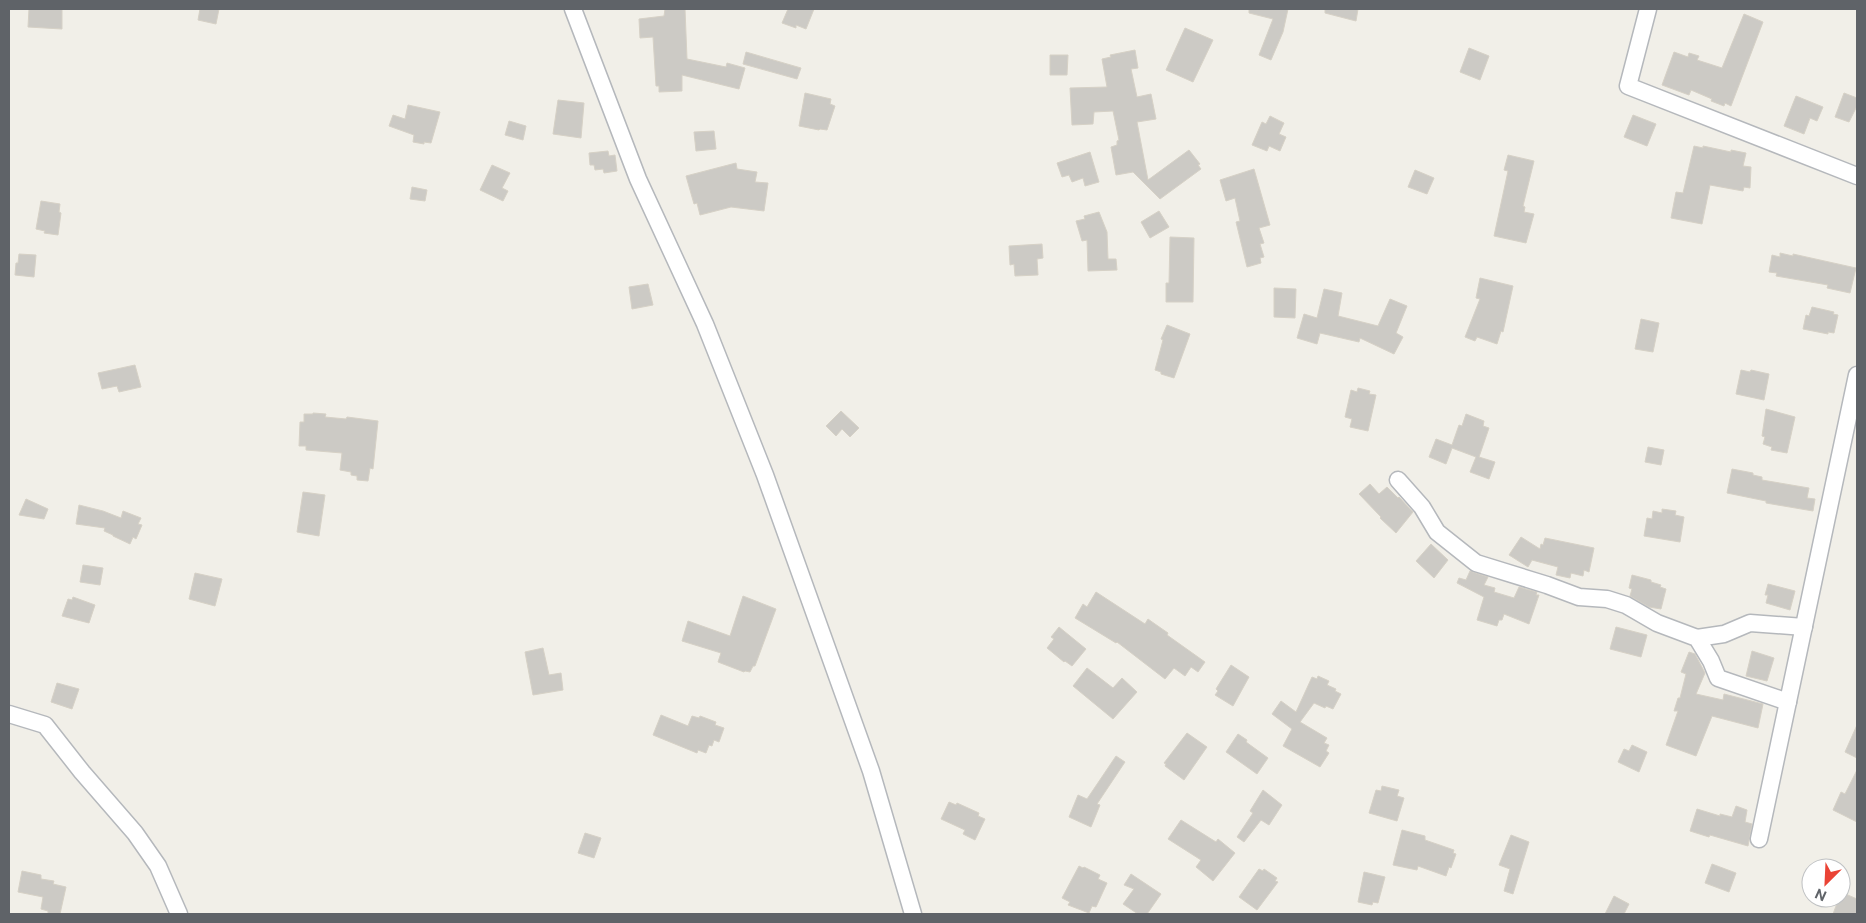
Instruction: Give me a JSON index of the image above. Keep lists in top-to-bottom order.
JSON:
{
  "north": "bottom left"
}
